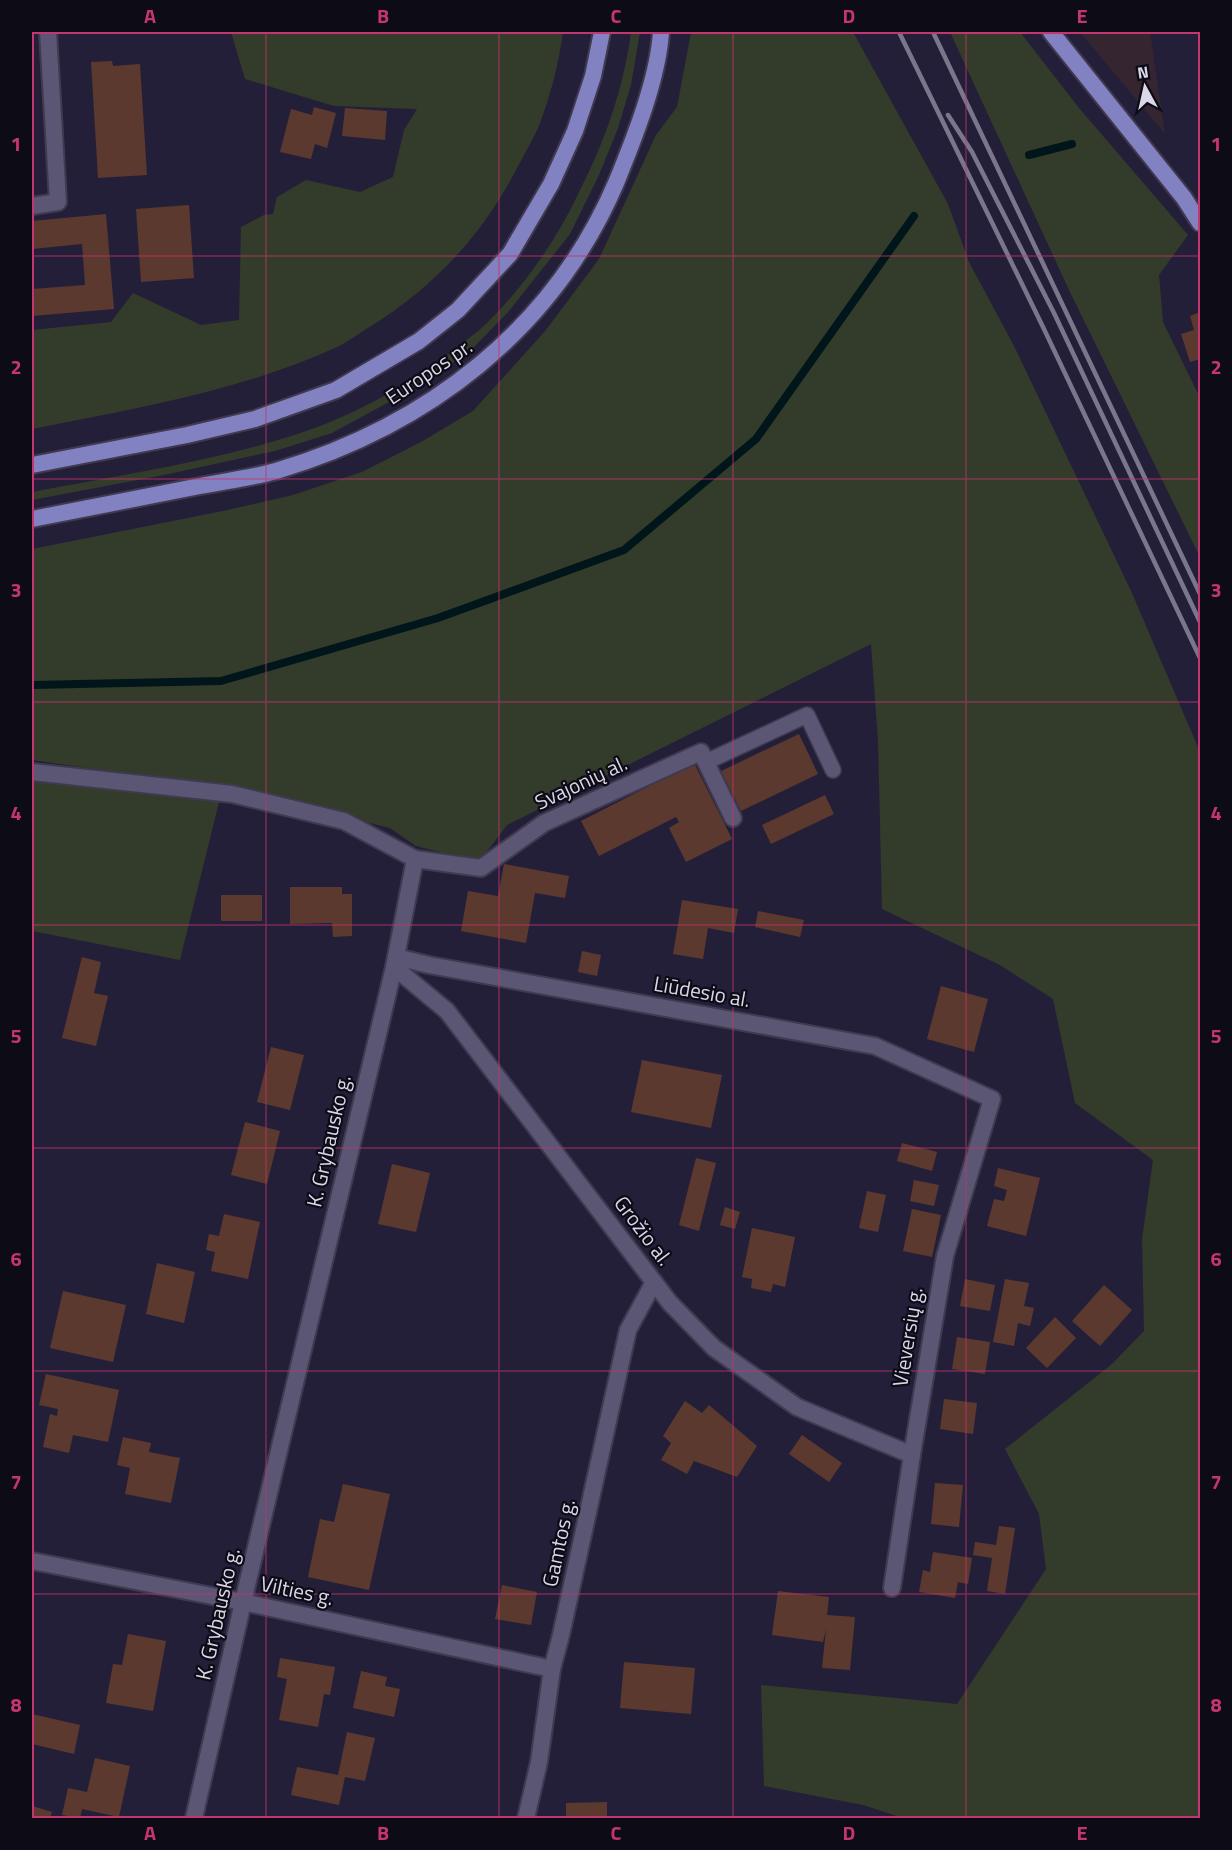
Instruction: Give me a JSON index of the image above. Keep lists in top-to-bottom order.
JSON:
{
  "streets": {
    "main road": ["Europos pr."],
    "street": [
      "Svajonių al.",
      "Liūdesio al.",
      "K. Grybausko g.",
      "Grožio al.",
      "Vieversių g.",
      "Gamtos g.",
      "Vilties g."
    ]
  },
  "crossings": [
    ["Svajonių al.", "K. Grybausko g."],
    ["Liūdesio al.", "K. Grybausko g."],
    ["Liūdesio al.", "Grožio al."],
    ["Liūdesio al.", "Vieversių g."],
    ["K. Grybausko g.", "Grožio al."],
    ["K. Grybausko g.", "Vilties g."],
    ["Grožio al.", "Vieversių g."],
    ["Grožio al.", "Gamtos g."],
    ["Gamtos g.", "Vilties g."]
  ],
  "north": "top",
  "grid": {
    "columns": [
      "A",
      "B",
      "C",
      "D",
      "E"
    ],
    "rows": [
      "1",
      "2",
      "3",
      "4",
      "5",
      "6",
      "7",
      "8"
    ]
  }
}
